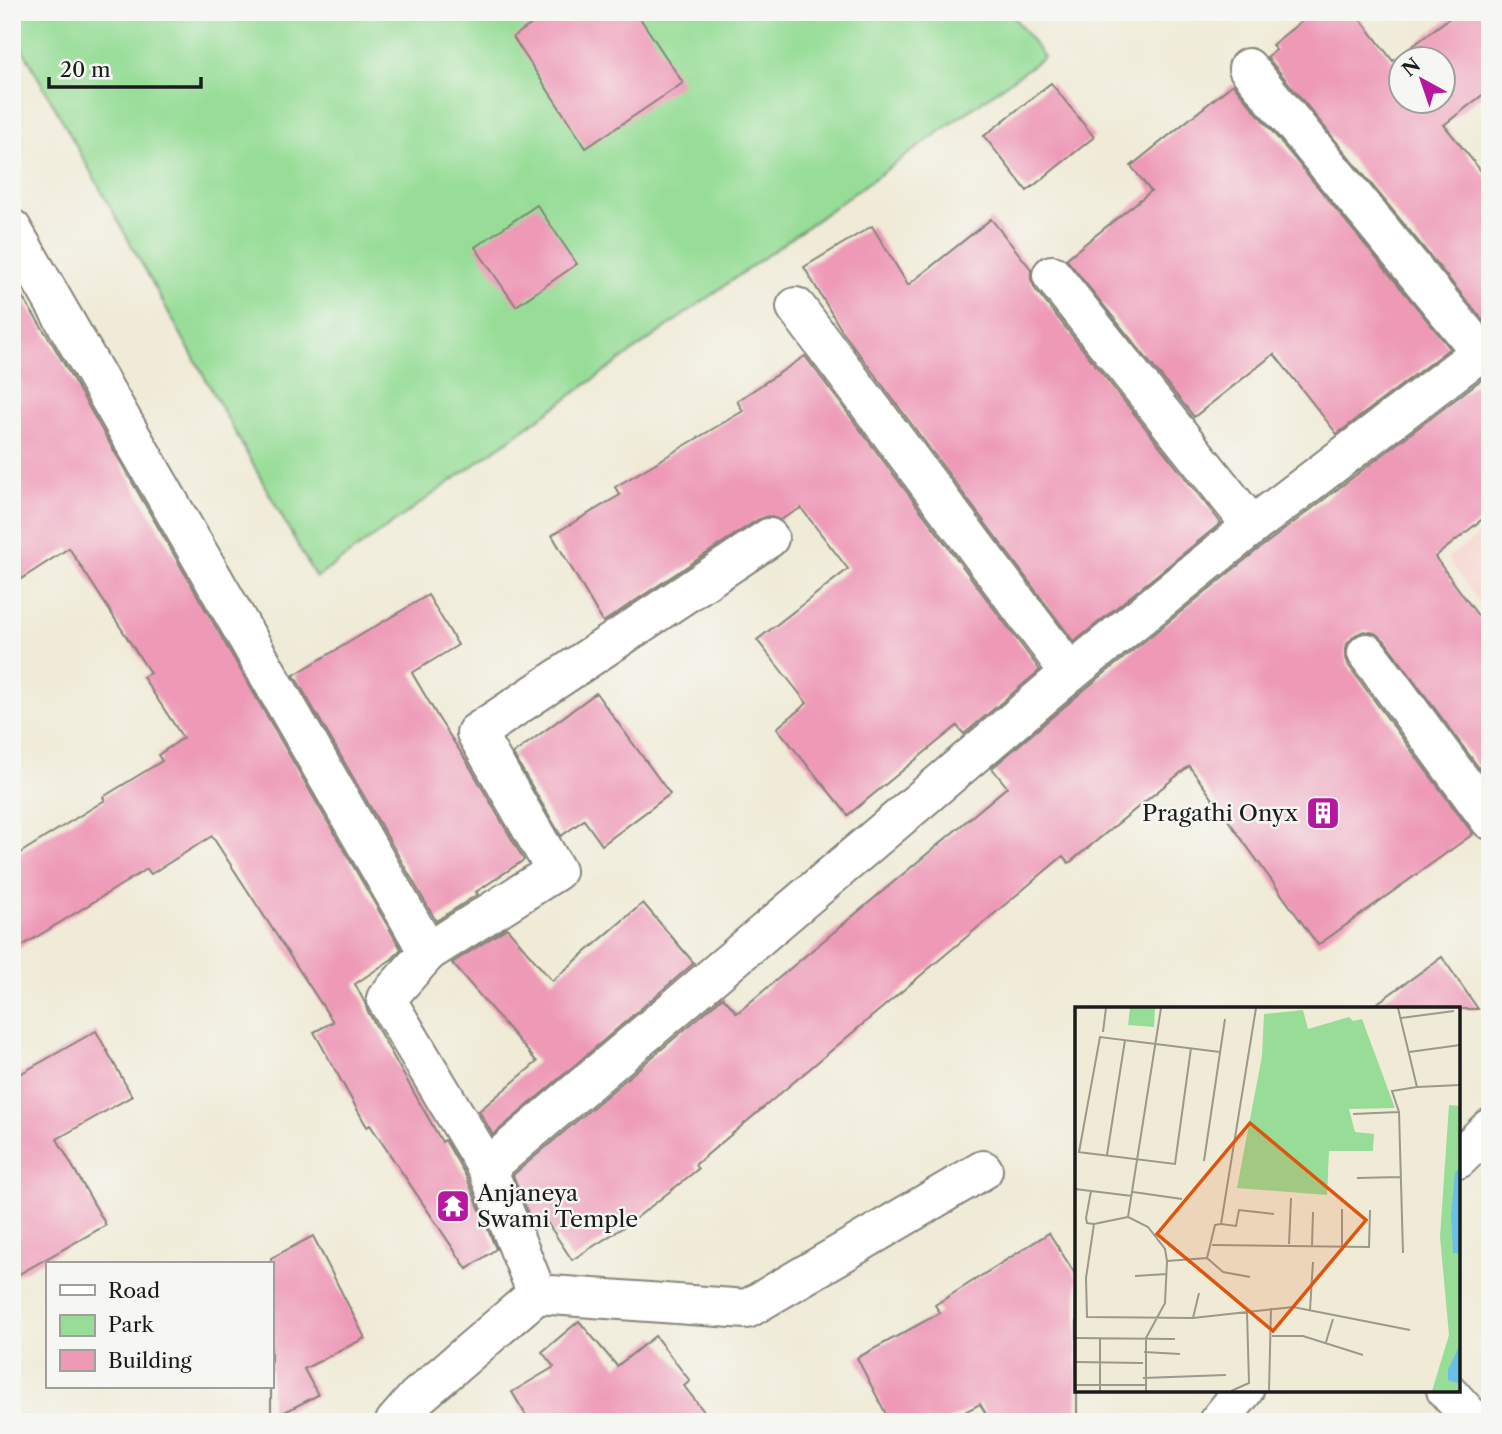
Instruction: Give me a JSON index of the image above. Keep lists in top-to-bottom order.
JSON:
{
  "places": {
    "building": ["Pragathi Onyx"],
    "temple": ["Anjaneya Swami Temple"]
  },
  "legend": ["Road", "Park", "Building"],
  "scale_bar": "20 m",
  "north": "top left"
}
